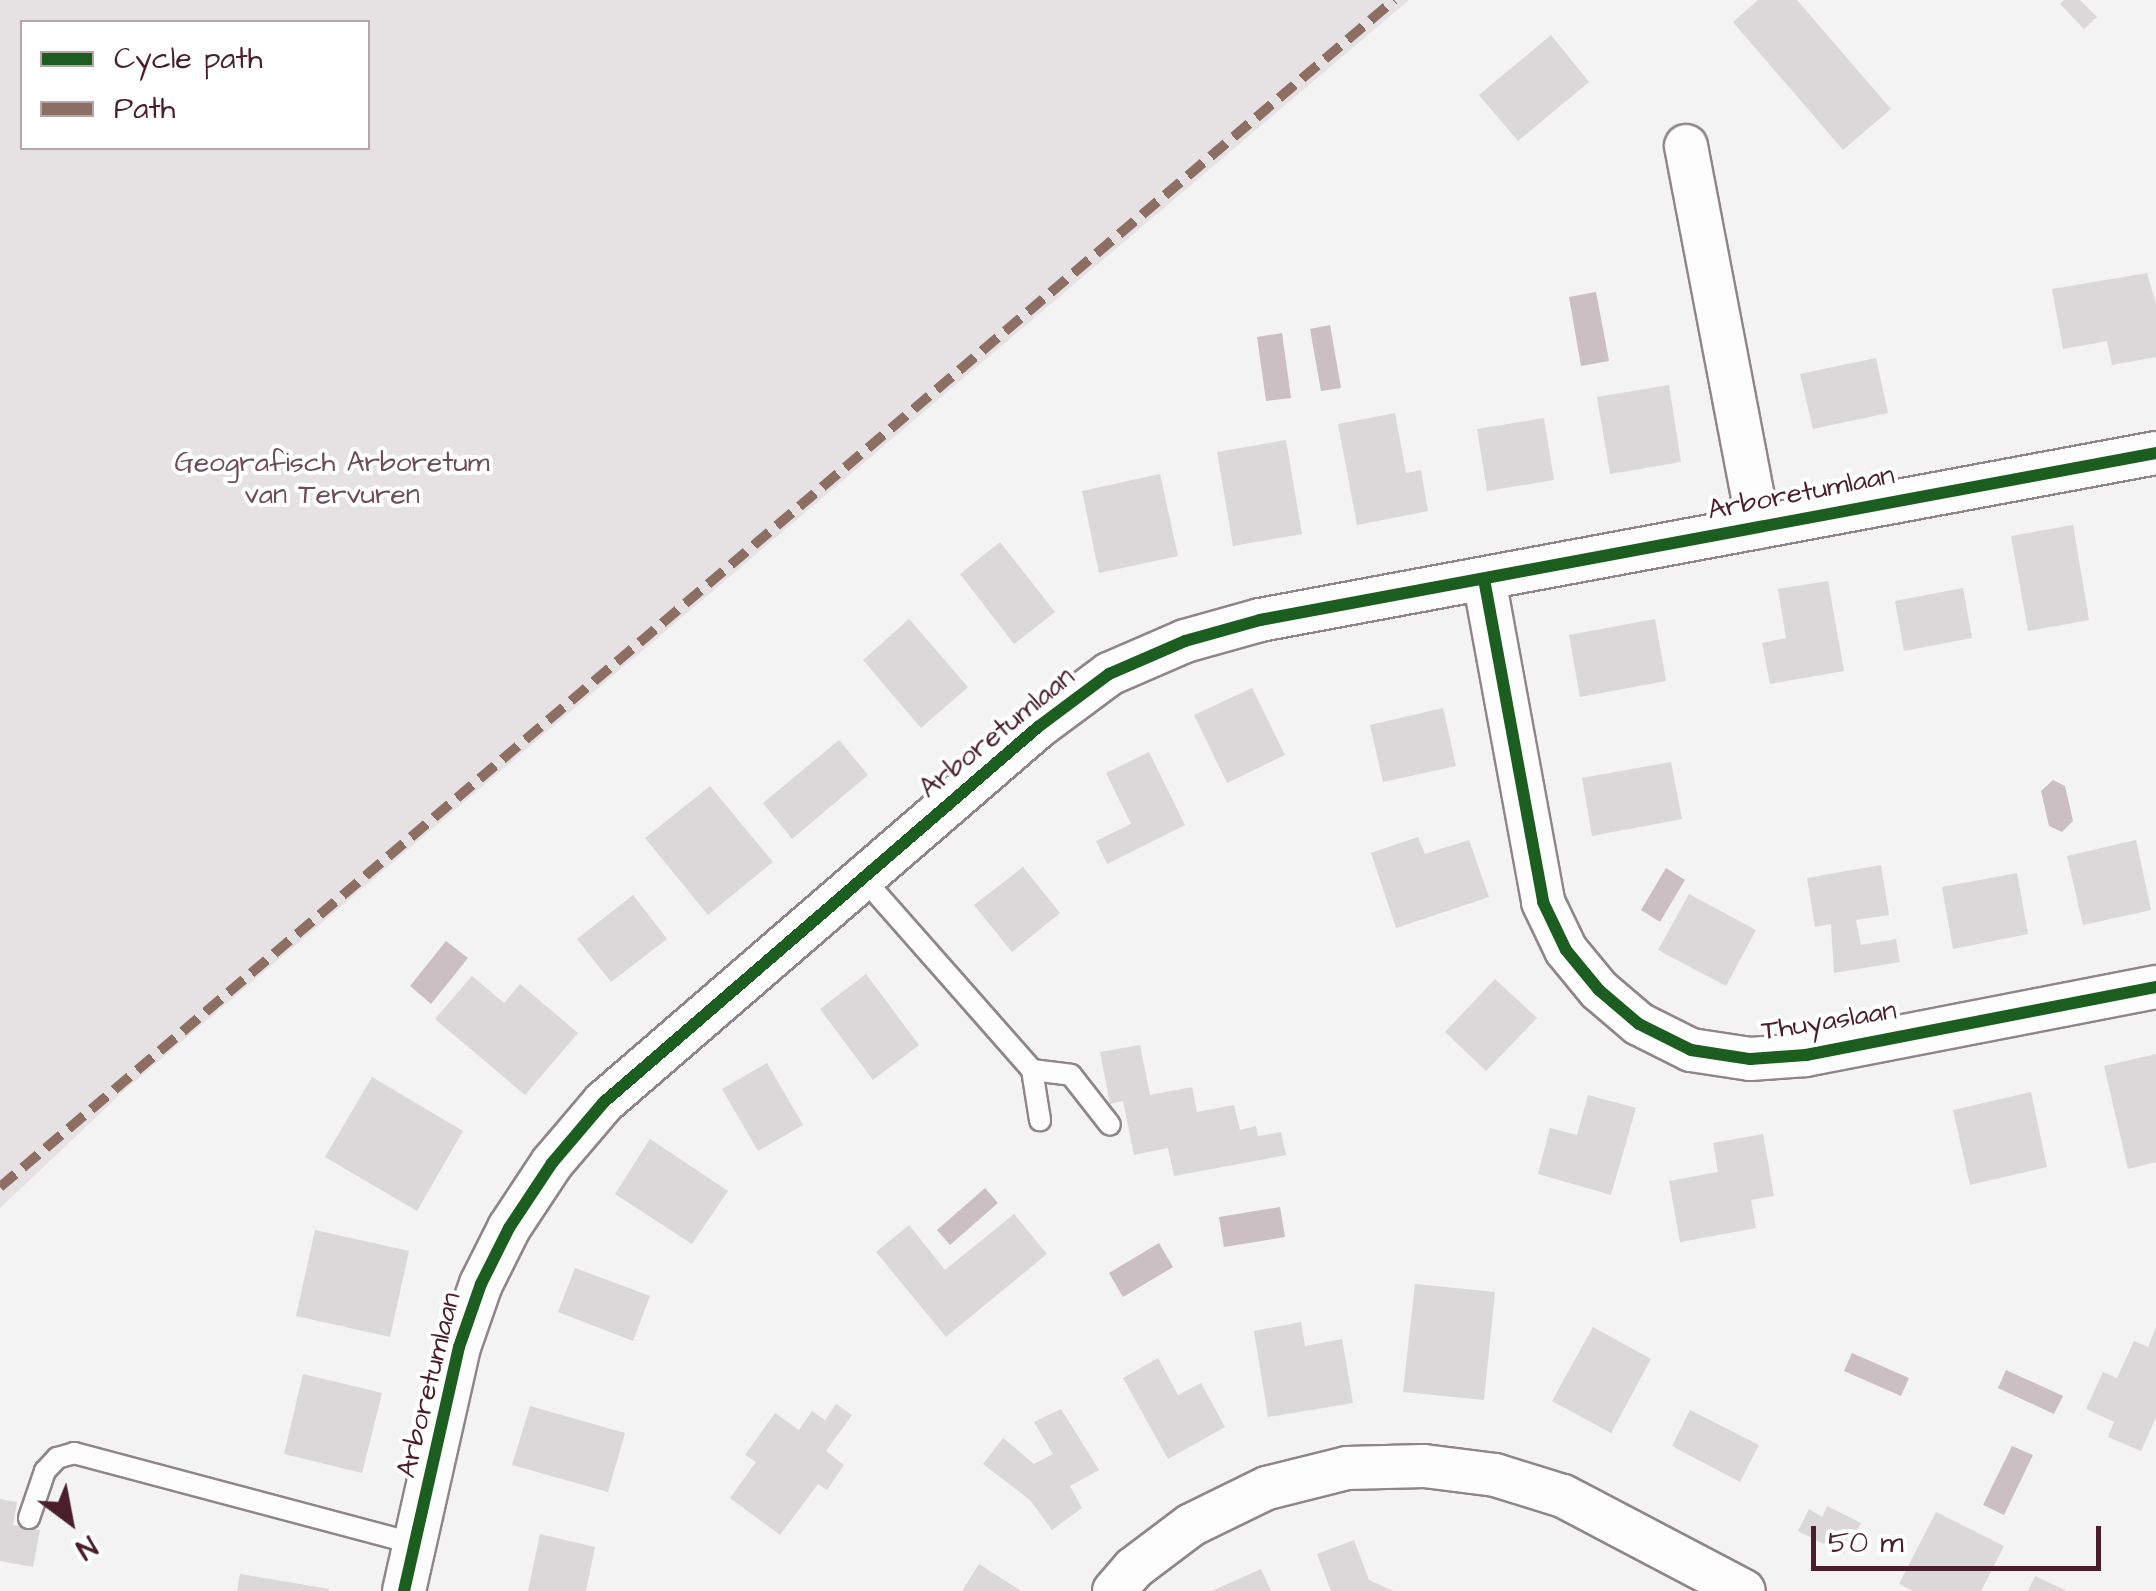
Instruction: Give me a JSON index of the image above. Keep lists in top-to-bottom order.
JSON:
{
  "streets": {
    "street": ["Arboretumlaan", "Thuyaslaan"]
  },
  "crossings": [
    ["Arboretumlaan", "Thuyaslaan"]
  ],
  "parks": ["Geografisch Arboretum van Tervuren"],
  "legend": ["Cycle path", "Path"],
  "scale_bar": "50 m",
  "north": "bottom right"
}
